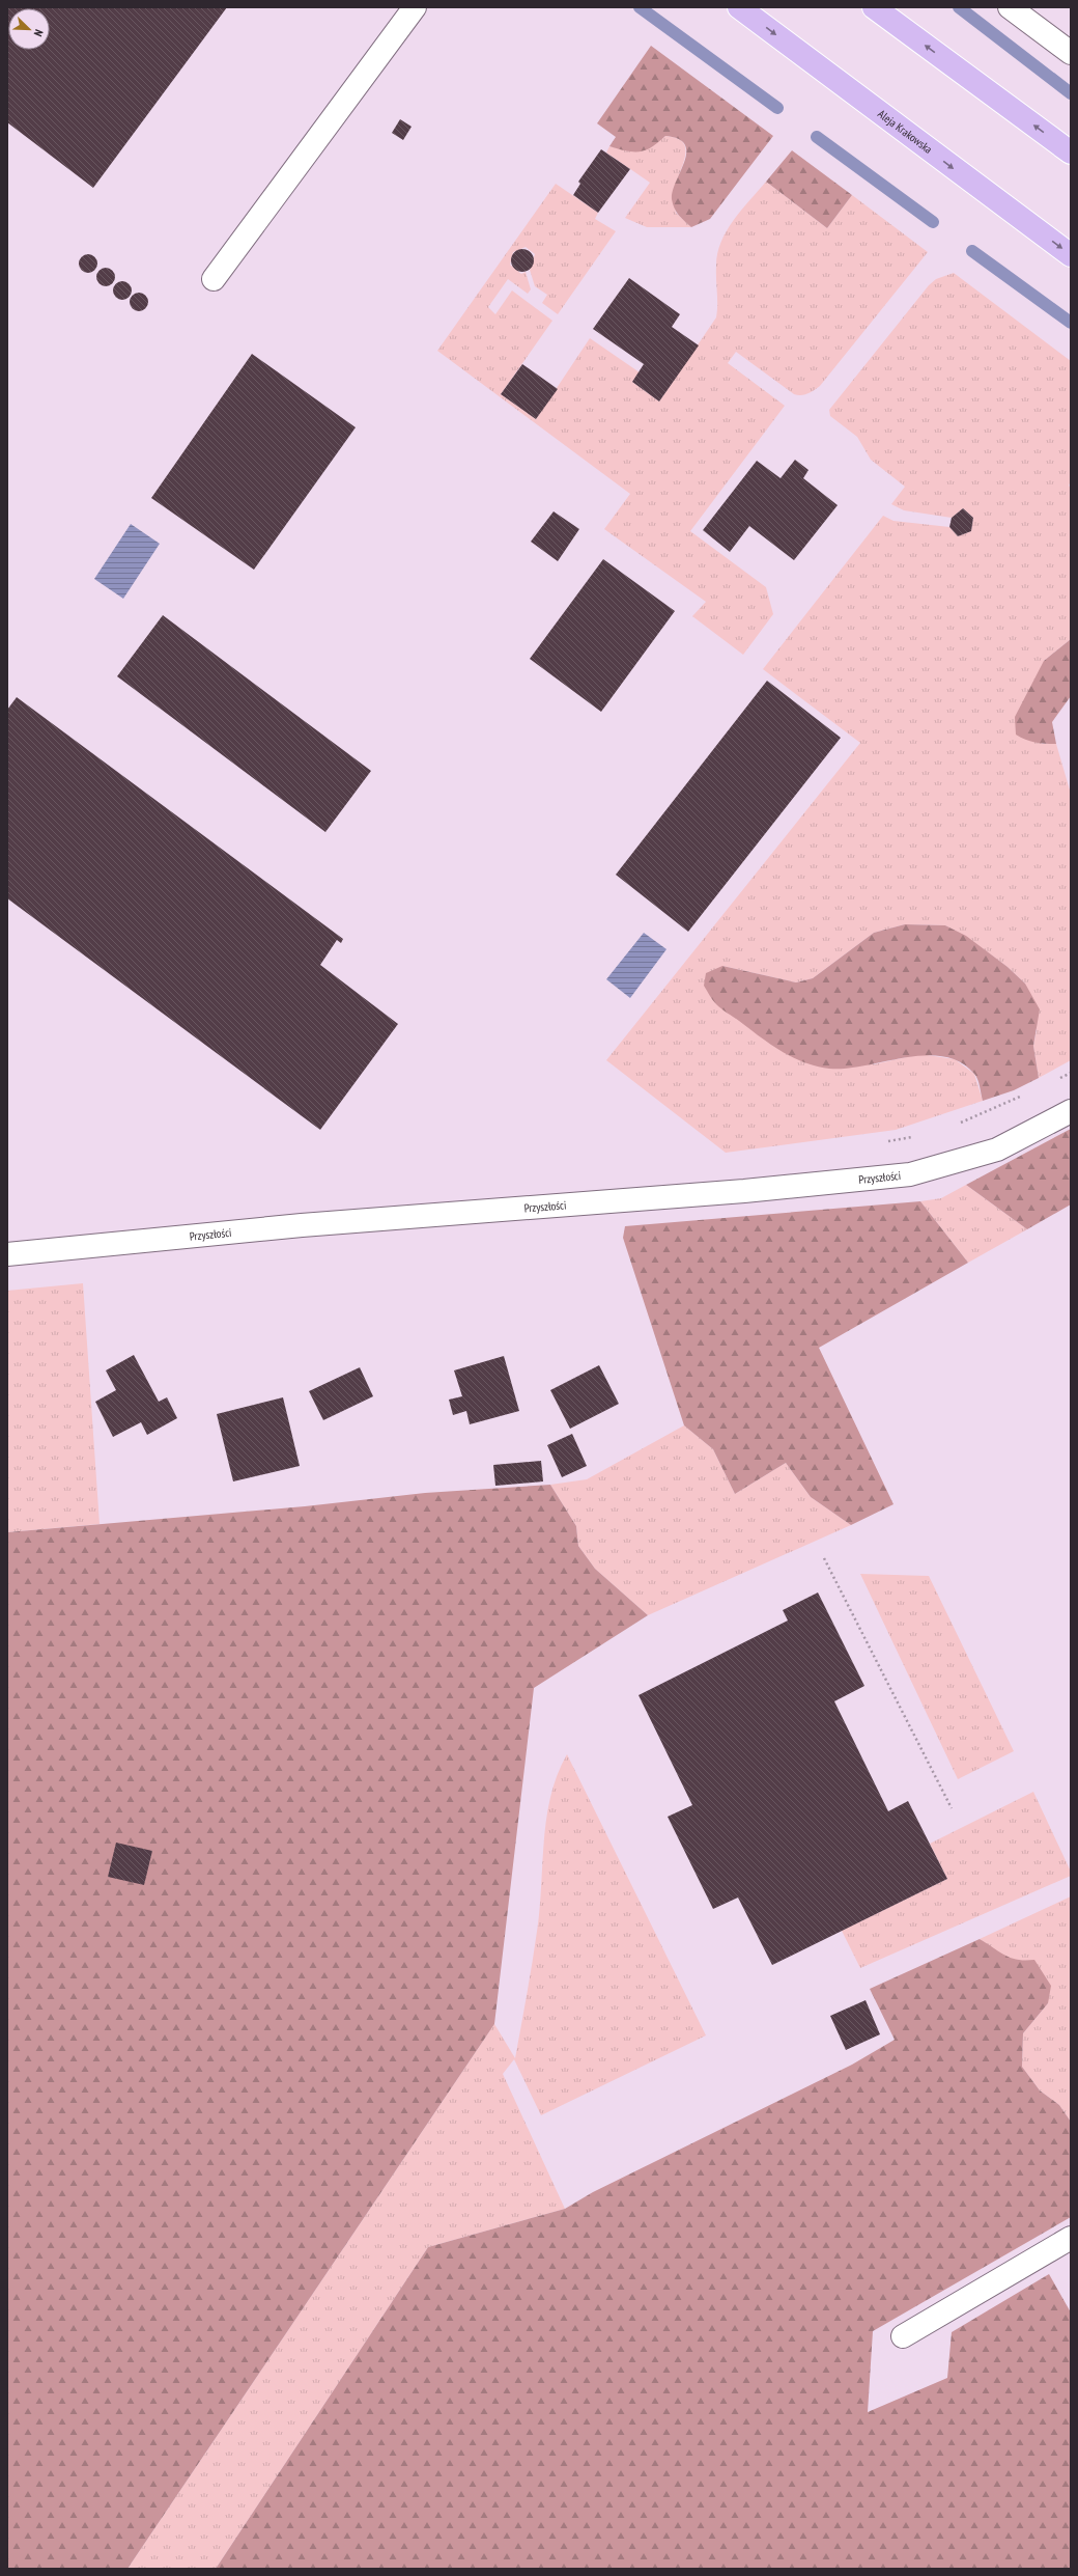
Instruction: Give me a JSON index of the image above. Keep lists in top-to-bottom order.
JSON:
{
  "streets": {
    "main road": ["Aleja Krakowska"],
    "street": ["Przyszłości"]
  },
  "north": "bottom right"
}
